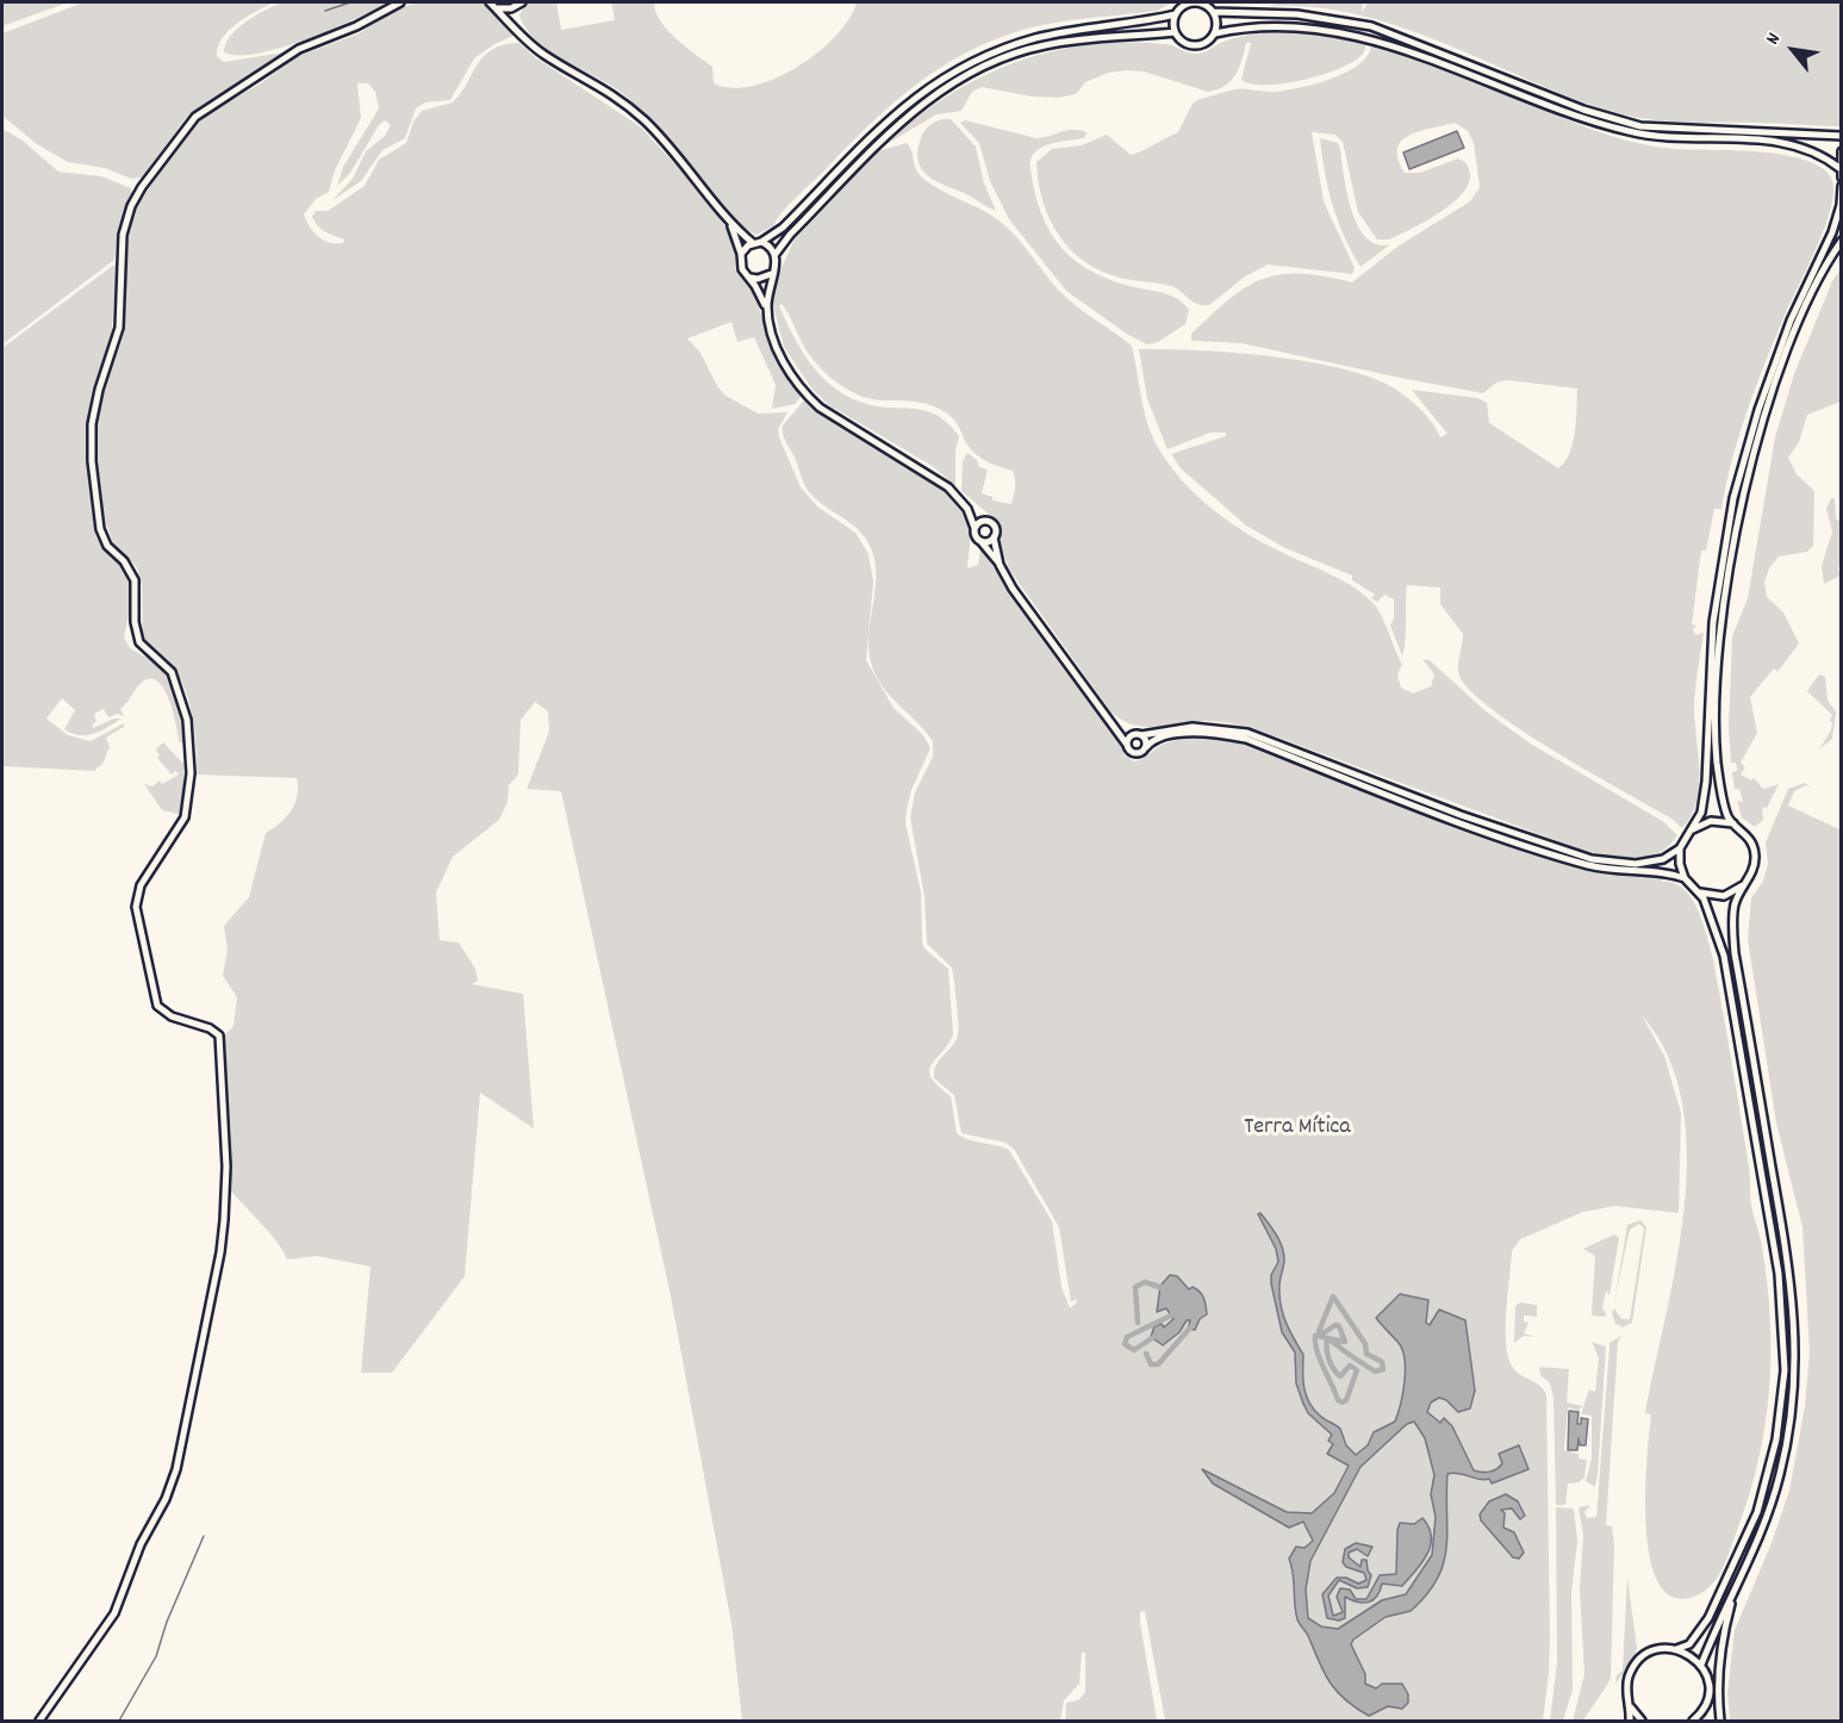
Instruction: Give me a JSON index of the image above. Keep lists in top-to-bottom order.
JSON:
{
  "parks": ["Terra Mítica"],
  "north": "top left"
}
